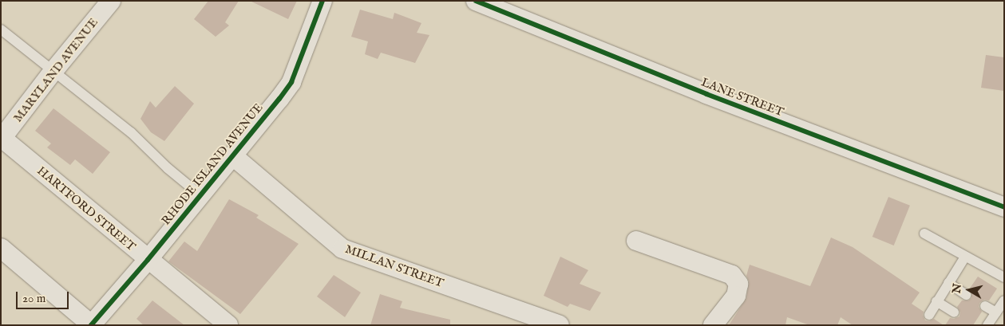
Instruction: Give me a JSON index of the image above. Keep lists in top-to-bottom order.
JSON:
{
  "streets": {
    "street": [
      "MARYLAND AVENUE",
      "LANE STREET",
      "RHODE ISLAND AVENUE",
      "HARTFORD STREET",
      "MILLAN STREET"
    ]
  },
  "crossings": [
    ["MARYLAND AVENUE", "HARTFORD STREET"],
    ["RHODE ISLAND AVENUE", "HARTFORD STREET"],
    ["RHODE ISLAND AVENUE", "MILLAN STREET"]
  ],
  "scale_bar": "20 m",
  "north": "left"
}
